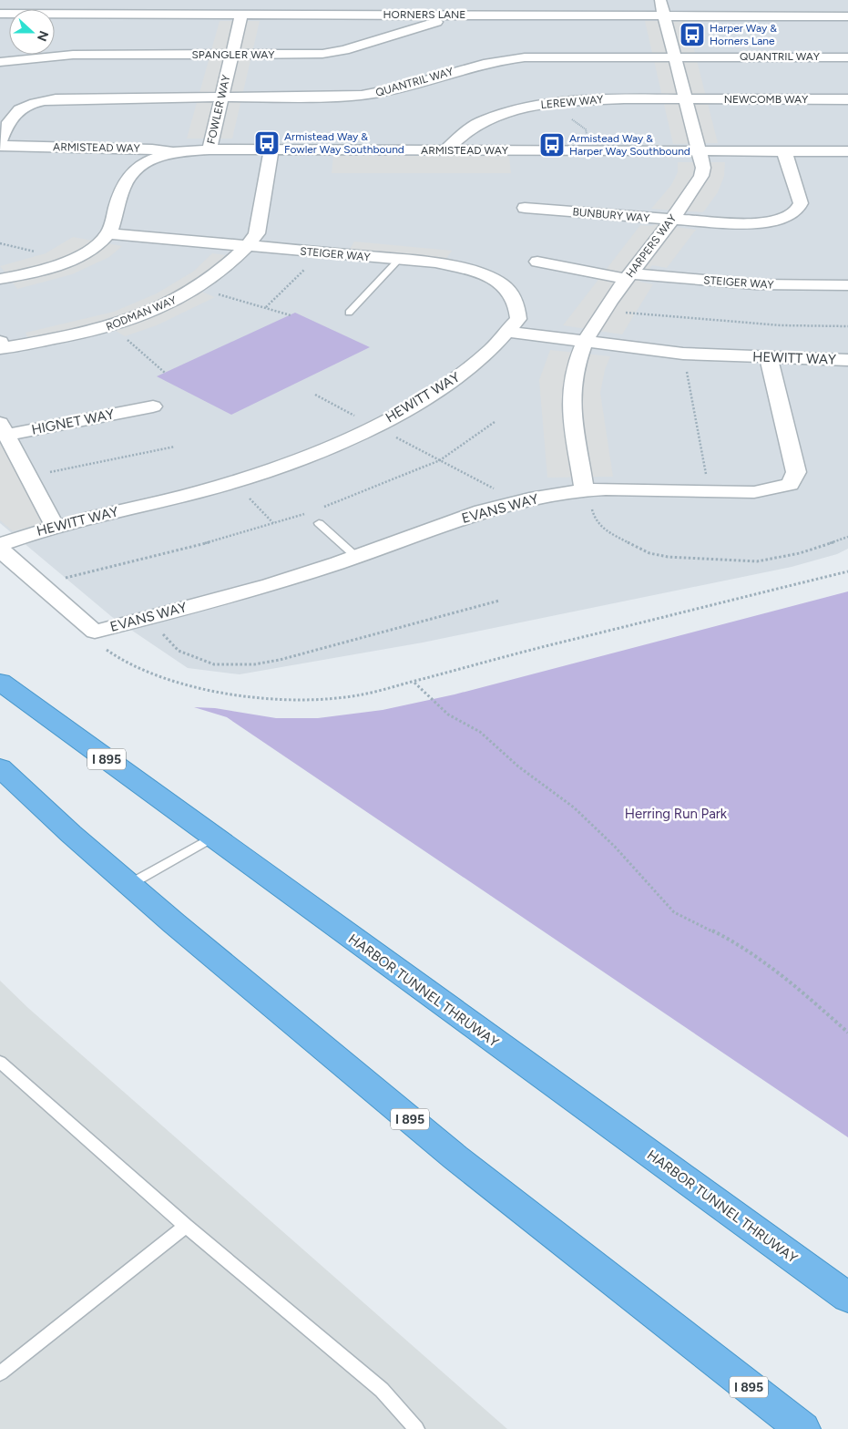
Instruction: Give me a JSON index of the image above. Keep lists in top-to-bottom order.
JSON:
{
  "streets": {
    "highway": ["I 895", "HARBOR TUNNEL THRUWAY"],
    "street": [
      "HORNERS LANE",
      "SPANGLER WAY",
      "QUANTRIL WAY",
      "NEWCOMB WAY",
      "LEREW WAY",
      "FOWLER WAY",
      "ARMISTEAD WAY",
      "BUNBURY WAY",
      "HARPERS WAY",
      "STEIGER WAY",
      "RODMAN WAY",
      "HEWITT WAY",
      "HIGNET WAY",
      "EVANS WAY"
    ]
  },
  "crossings": [
    ["HORNERS LANE", "SPANGLER WAY"],
    ["HORNERS LANE", "FOWLER WAY"],
    ["HORNERS LANE", "HARPERS WAY"],
    ["SPANGLER WAY", "FOWLER WAY"],
    ["QUANTRIL WAY", "FOWLER WAY"],
    ["QUANTRIL WAY", "HARPERS WAY"],
    ["NEWCOMB WAY", "LEREW WAY"],
    ["NEWCOMB WAY", "HARPERS WAY"],
    ["LEREW WAY", "ARMISTEAD WAY"],
    ["LEREW WAY", "HARPERS WAY"],
    ["FOWLER WAY", "ARMISTEAD WAY"],
    ["ARMISTEAD WAY", "BUNBURY WAY"],
    ["ARMISTEAD WAY", "HARPERS WAY"],
    ["ARMISTEAD WAY", "RODMAN WAY"],
    ["BUNBURY WAY", "HARPERS WAY"],
    ["HARPERS WAY", "STEIGER WAY"],
    ["HARPERS WAY", "HEWITT WAY"],
    ["HARPERS WAY", "EVANS WAY"],
    ["STEIGER WAY", "RODMAN WAY"],
    ["STEIGER WAY", "HEWITT WAY"],
    ["HEWITT WAY", "EVANS WAY"]
  ],
  "parks": ["Herring Run Park"],
  "places": {
    "bus stop": ["Harper Way & Horners Lane", "Armistead Way & Fowler Way Southbound", "Armistead Way & Harper Way Southbound"]
  },
  "north": "right"
}
